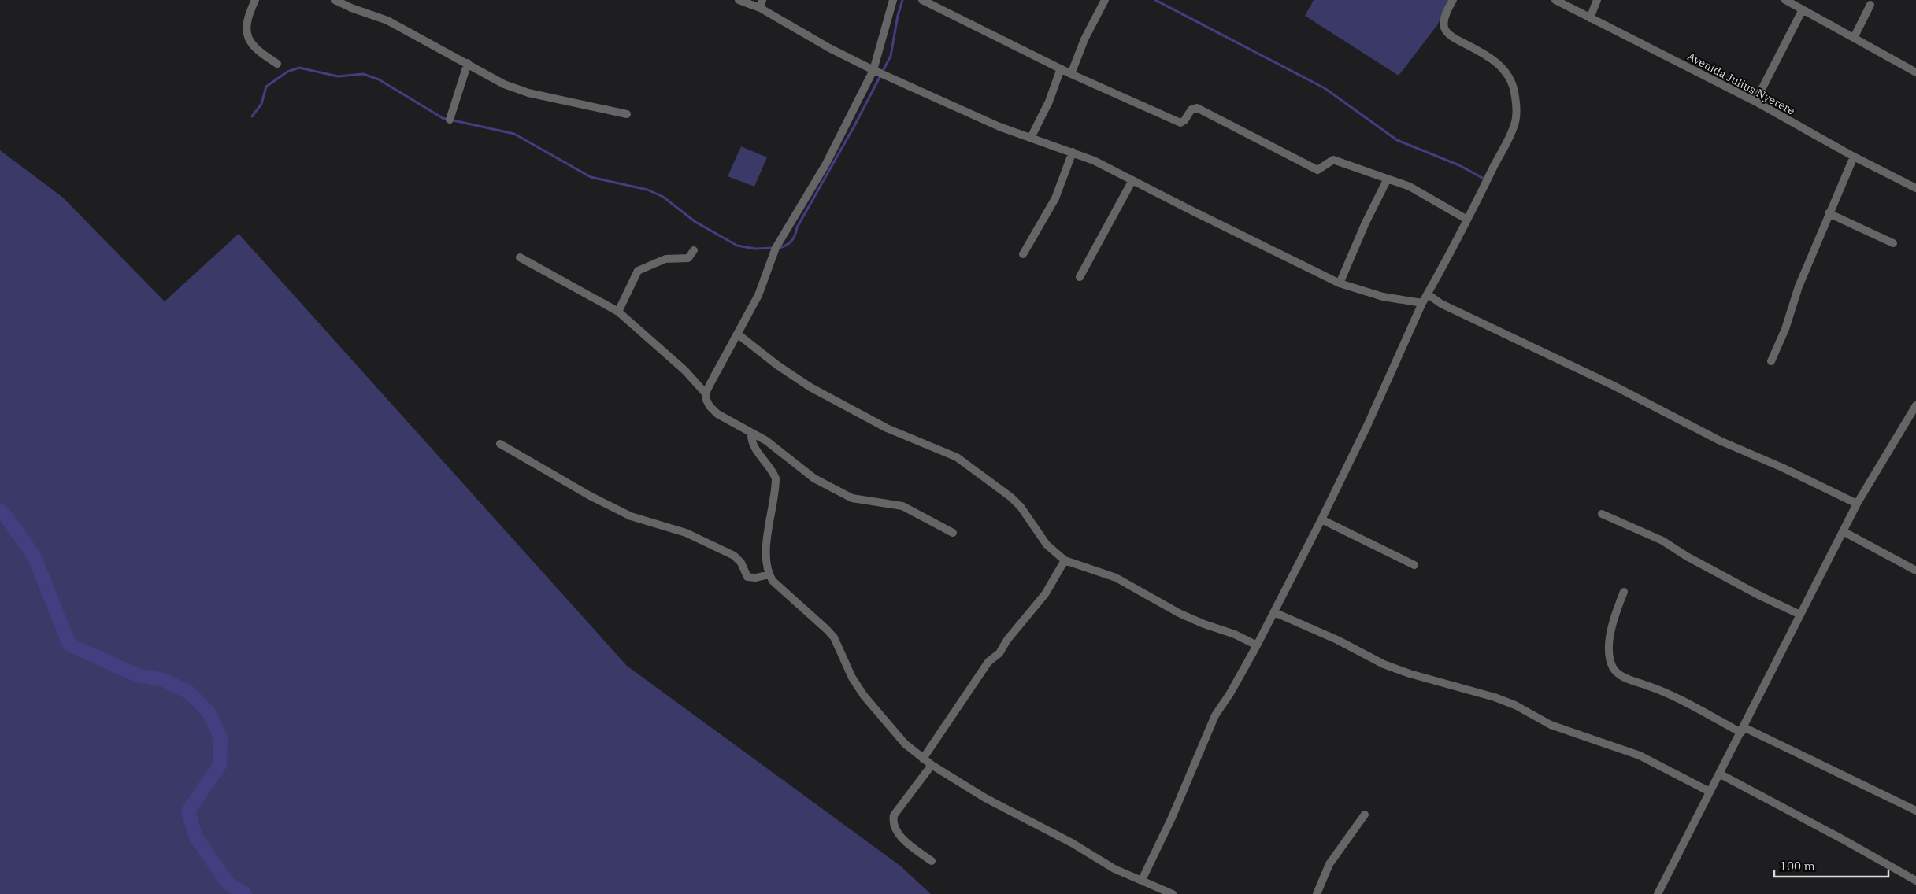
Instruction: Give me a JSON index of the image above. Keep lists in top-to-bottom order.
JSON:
{
  "streets": {
    "street": ["Avenida Julius Nyerere"]
  },
  "scale_bar": "100 m"
}
